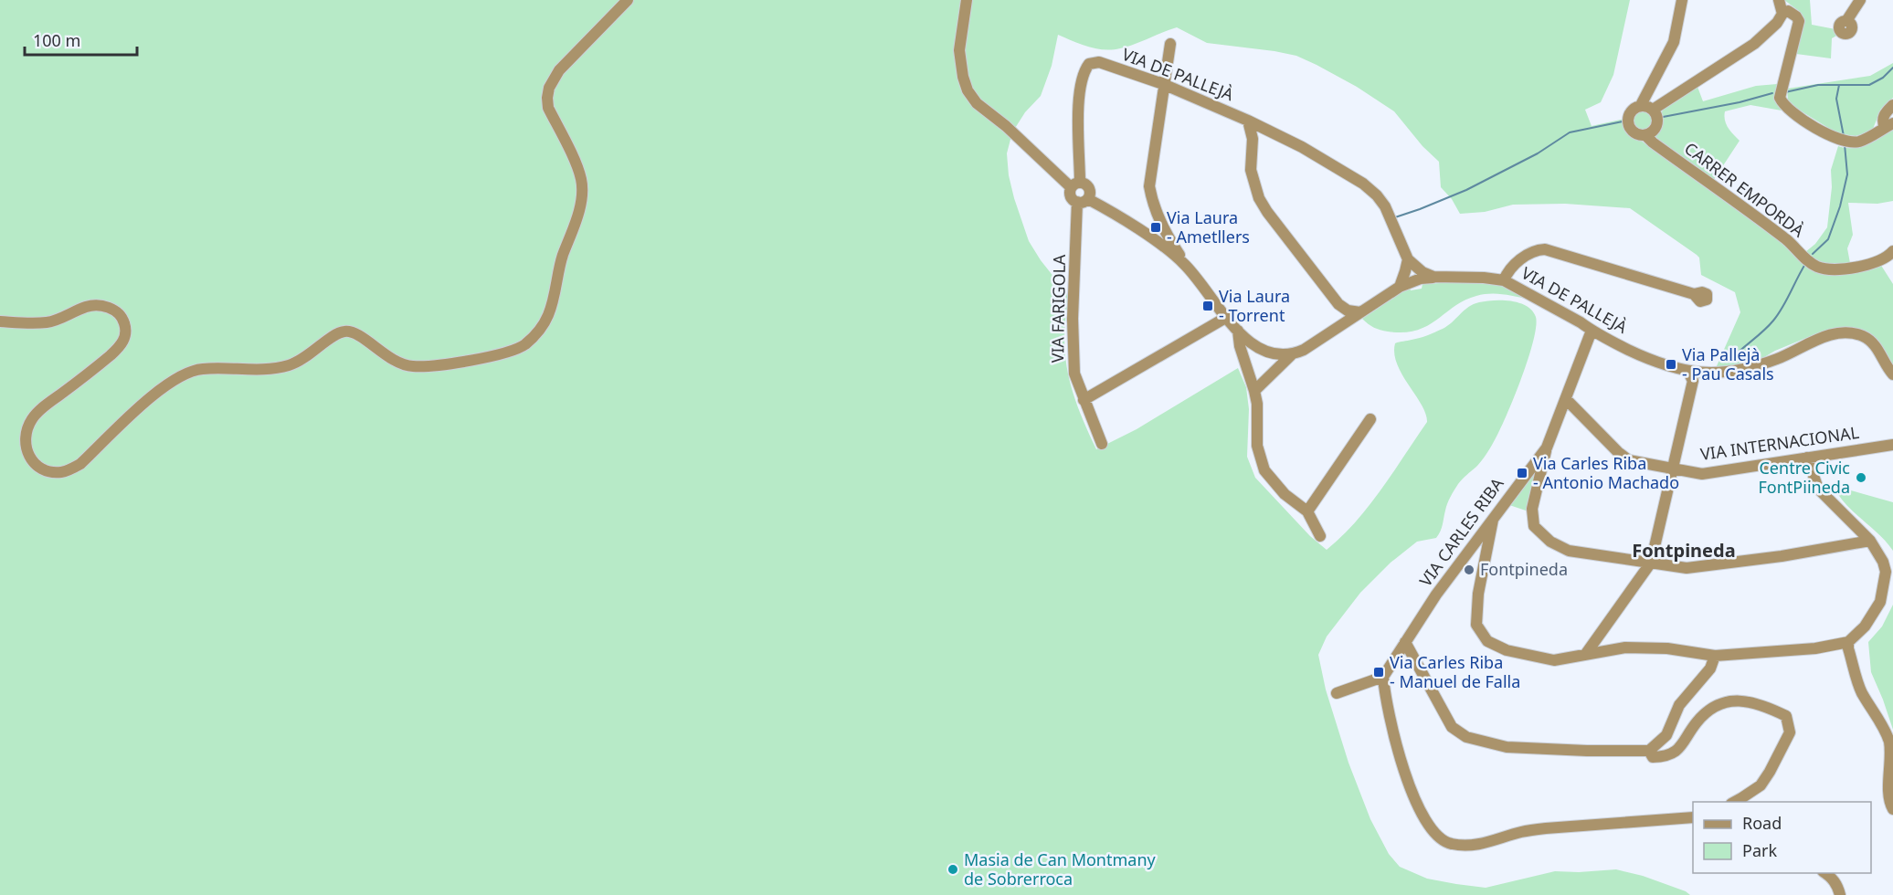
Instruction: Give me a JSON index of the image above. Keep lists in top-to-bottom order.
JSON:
{
  "streets": {
    "street": [
      "VIA DE PALLEJÀ",
      "CARRER EMPORDÀ",
      "VIA FARIGOLA",
      "VIA INTERNACIONAL",
      "VIA CARLES RIBA"
    ]
  },
  "crossings": [
    ["VIA DE PALLEJÀ", "VIA CARLES RIBA"],
    ["VIA INTERNACIONAL", "VIA CARLES RIBA"]
  ],
  "districts": ["Fontpineda"],
  "places": {
    "transit": [
      "Via Laura - Ametllers",
      "Via Laura - Torrent",
      "Via Pallejà - Pau Casals",
      "Via Carles Riba - Antonio Machado",
      "Via Carles Riba - Manuel de Falla"
    ],
    "other": ["Centre Civic FontPiineda", "Fontpineda", "Masia de Can Montmany de Sobrerroca"]
  },
  "legend": ["Road", "Park"],
  "scale_bar": "100 m"
}
